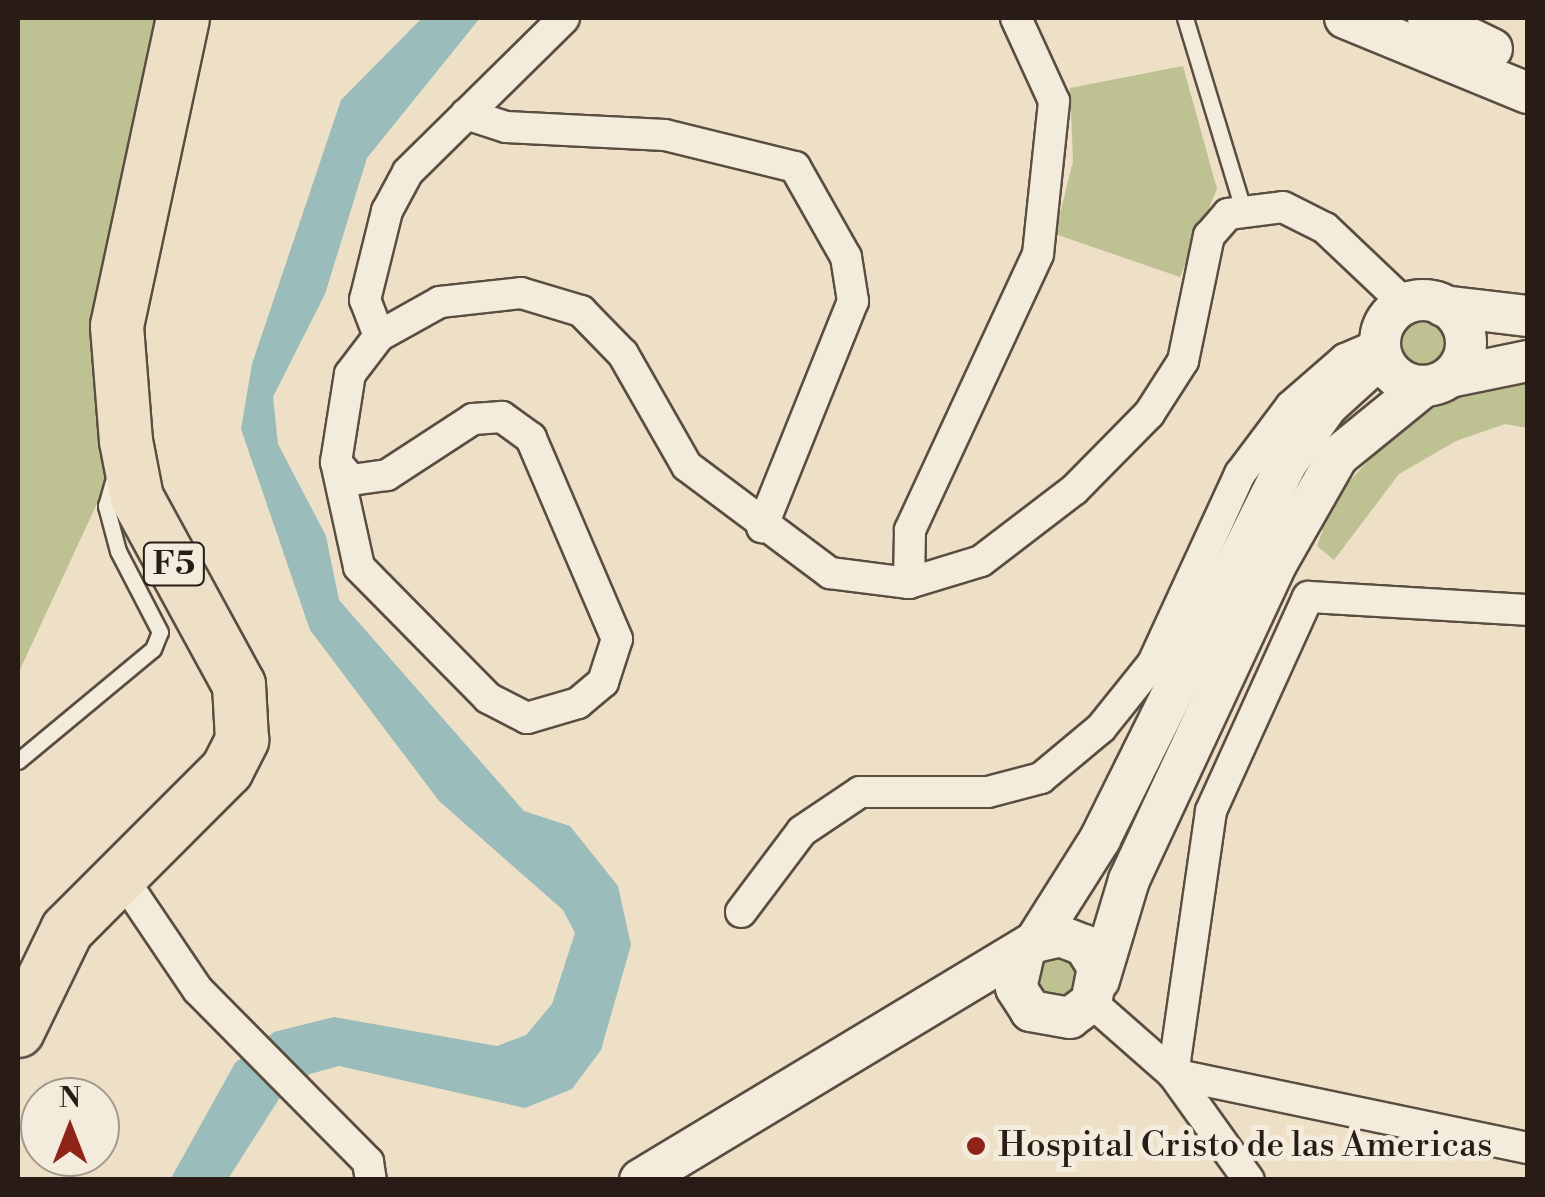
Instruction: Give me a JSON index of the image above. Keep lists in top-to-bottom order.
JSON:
{
  "streets": {
    "highway": ["F5"]
  },
  "places": ["Hospital Cristo de las Americas"],
  "north": "top"
}
